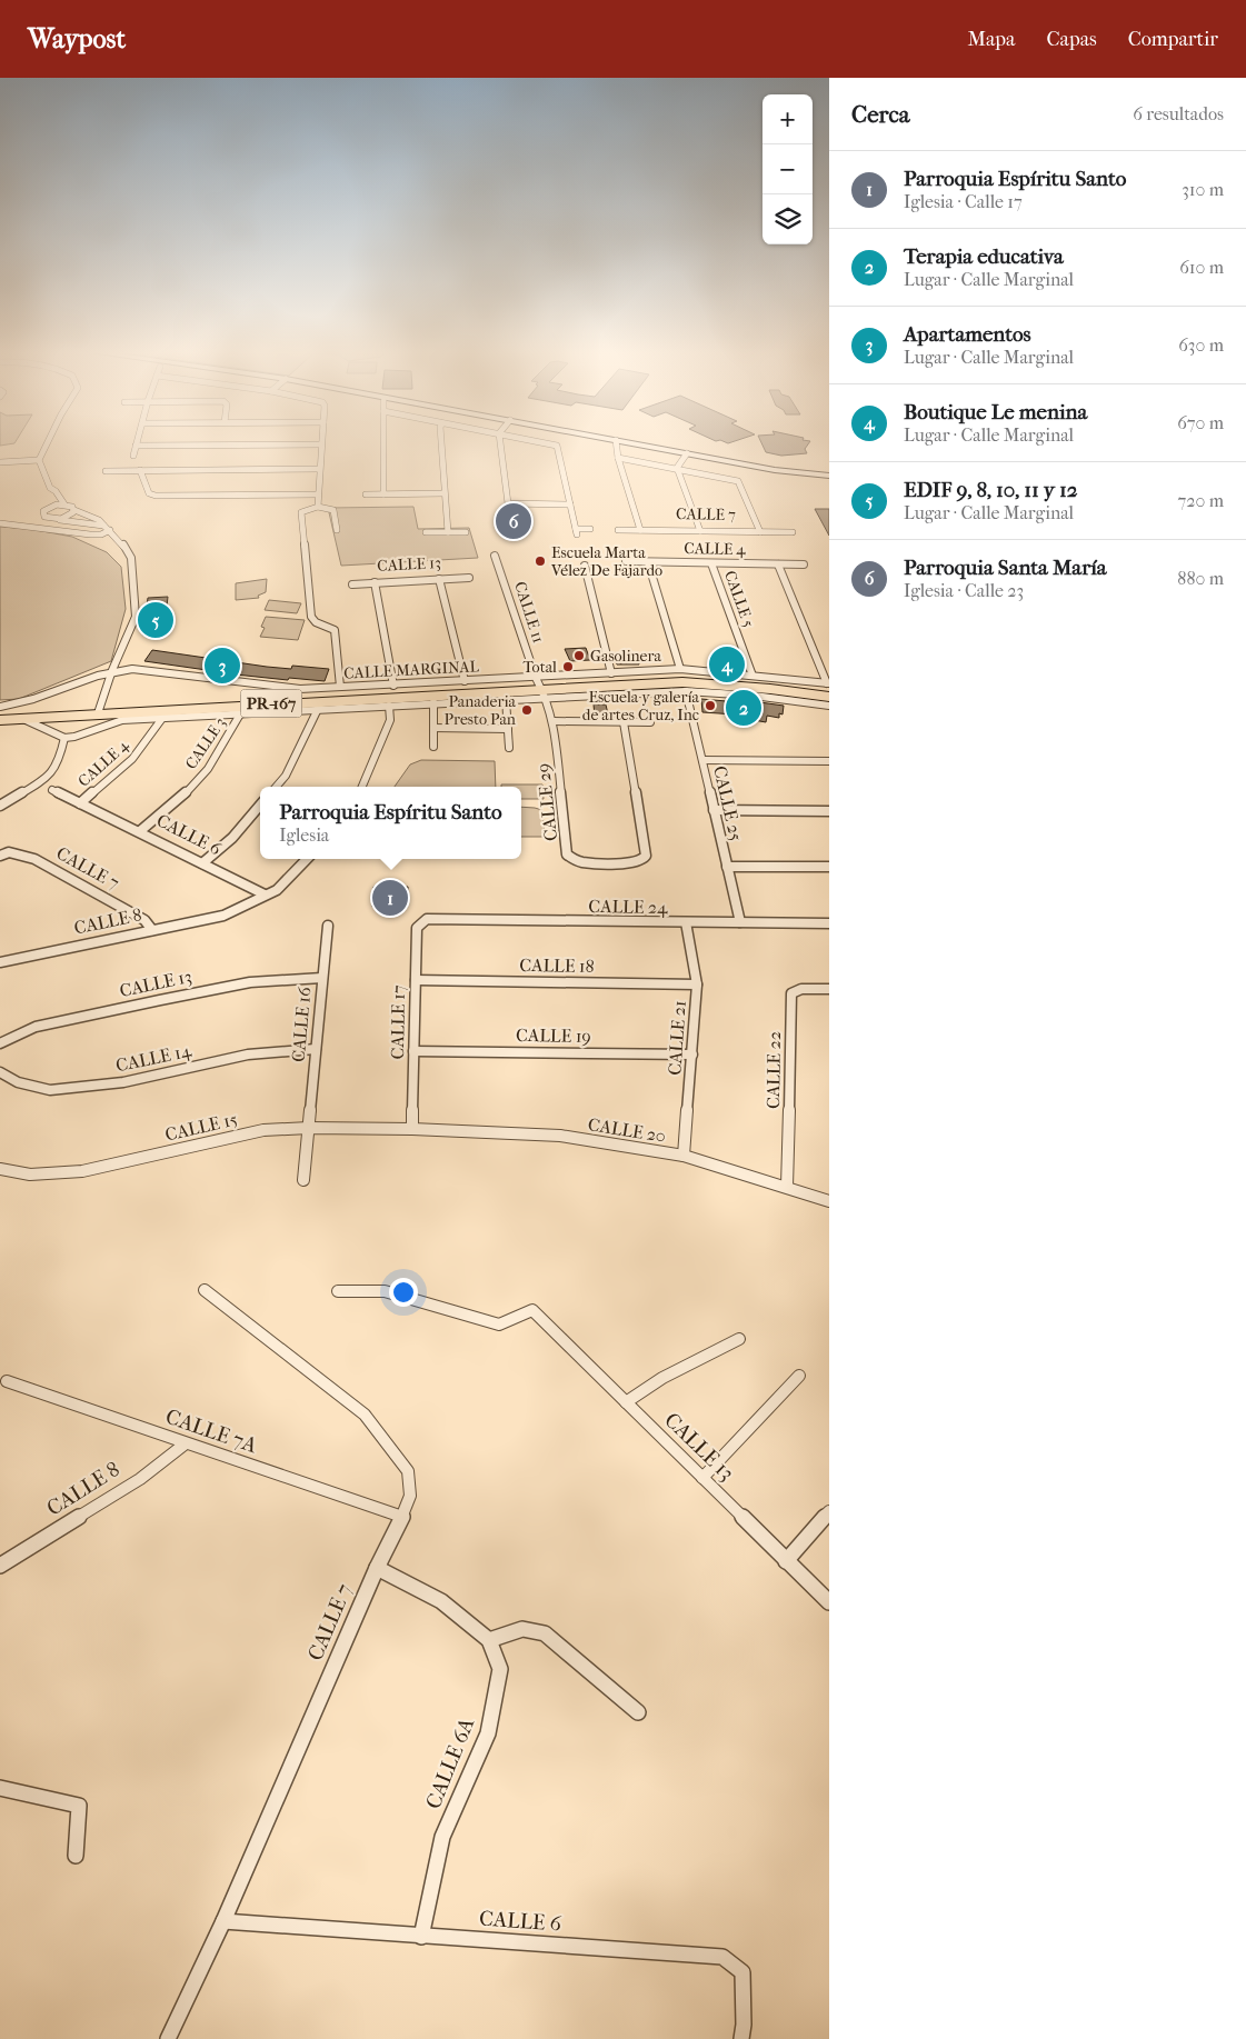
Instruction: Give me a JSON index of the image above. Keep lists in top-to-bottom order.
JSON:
{
  "streets": {
    "highway": ["PR-167"],
    "street": [
      "CALLE 7",
      "CALLE 4",
      "CALLE 13",
      "CALLE 5",
      "CALLE 11",
      "CALLE MARGINAL",
      "CALLE 3",
      "CALLE 29",
      "CALLE 25",
      "CALLE 6",
      "CALLE 24",
      "CALLE 8",
      "CALLE 18",
      "CALLE 17",
      "CALLE 16",
      "CALLE 19",
      "CALLE 21",
      "CALLE 14",
      "CALLE 22",
      "CALLE 15",
      "CALLE 20",
      "CALLE 7A",
      "CALLE 6A"
    ]
  },
  "crossings": [
    ["CALLE 7", "CALLE 6"],
    ["CALLE 7", "CALLE 8"],
    ["CALLE 7", "CALLE 7A"],
    ["CALLE 7", "CALLE 6A"],
    ["CALLE 4", "CALLE 5"],
    ["CALLE 4", "CALLE MARGINAL"],
    ["CALLE 4", "CALLE 6"],
    ["CALLE 13", "CALLE 16"],
    ["CALLE 5", "CALLE MARGINAL"],
    ["CALLE 11", "CALLE MARGINAL"],
    ["CALLE 11", "PR-167"],
    ["CALLE 11", "CALLE 29"],
    ["CALLE MARGINAL", "PR-167"],
    ["CALLE MARGINAL", "CALLE 3"],
    ["CALLE MARGINAL", "CALLE 29"],
    ["CALLE MARGINAL", "CALLE 25"],
    ["PR-167", "CALLE 29"],
    ["CALLE 3", "CALLE 6"],
    ["CALLE 25", "CALLE 24"],
    ["CALLE 6", "CALLE 8"],
    ["CALLE 6", "CALLE 6A"],
    ["CALLE 24", "CALLE 17"],
    ["CALLE 24", "CALLE 21"],
    ["CALLE 8", "CALLE 7A"],
    ["CALLE 18", "CALLE 17"],
    ["CALLE 18", "CALLE 21"],
    ["CALLE 17", "CALLE 19"],
    ["CALLE 17", "CALLE 15"],
    ["CALLE 17", "CALLE 20"],
    ["CALLE 16", "CALLE 14"],
    ["CALLE 16", "CALLE 15"],
    ["CALLE 19", "CALLE 21"],
    ["CALLE 21", "CALLE 20"],
    ["CALLE 22", "CALLE 20"],
    ["CALLE 15", "CALLE 20"]
  ],
  "places": [
    "Escuela Marta Vélez De Fajardo",
    "Gasolinera",
    "Total",
    "Escuela y galería de artes Cruz, Inc",
    "Panaderia Presto Pan"
  ],
  "page": {
    "header": "Waypost",
    "nav": ["Mapa", "Capas", "Compartir"],
    "heading": ["Cerca", "6 resultados"],
    "map_buttons": ["+", "−"],
    "list": [
      {
        "mark": "1",
        "name": "Parroquia Espíritu Santo",
        "note": "Iglesia · Calle 17",
        "value": "310 m"
      },
      {
        "mark": "2",
        "name": "Terapia educativa",
        "note": "Lugar · Calle Marginal",
        "value": "610 m"
      },
      {
        "mark": "3",
        "name": "Apartamentos",
        "note": "Lugar · Calle Marginal",
        "value": "630 m"
      },
      {
        "mark": "4",
        "name": "Boutique Le menina",
        "note": "Lugar · Calle Marginal",
        "value": "670 m"
      },
      {
        "mark": "5",
        "name": "EDIF 9, 8, 10, 11 y 12",
        "note": "Lugar · Calle Marginal",
        "value": "720 m"
      },
      {
        "mark": "6",
        "name": "Parroquia Santa María",
        "note": "Iglesia · Calle 23",
        "value": "880 m"
      }
    ],
    "pins": [
      "6",
      "5",
      "4",
      "3",
      "2",
      "1"
    ],
    "popup": ["Parroquia Espíritu Santo", "Iglesia"]
  }
}
